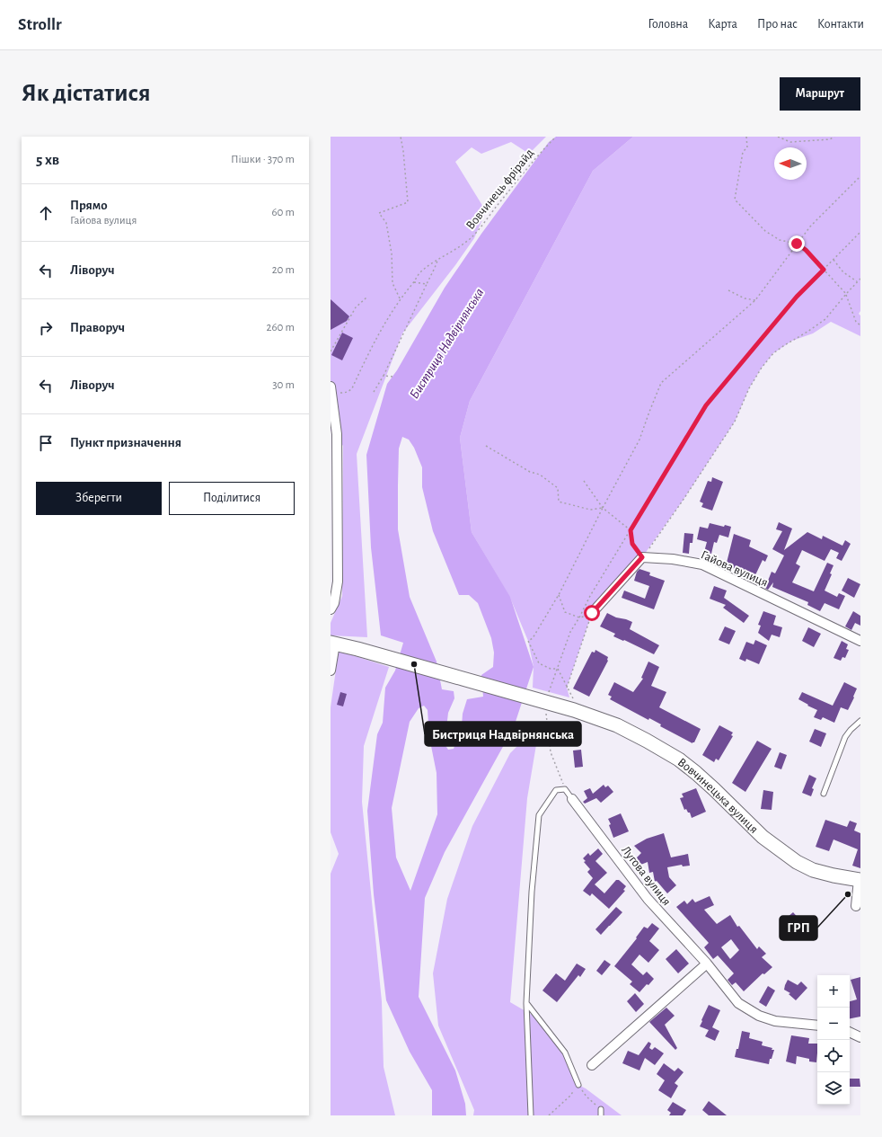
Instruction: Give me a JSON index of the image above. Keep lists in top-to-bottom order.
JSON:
{
  "streets": {
    "street": ["Гайова вулиця", "Вовчинецька вулиця", "Лугова вулиця"],
    "path": ["Вовчинець фрірайд"]
  },
  "water": ["Бистриця Надвірнянська"],
  "places": ["Бистриця Надвірнянська", "ГРП"],
  "north": "left",
  "page": {
    "header": "Strollr",
    "nav": [
      "Головна",
      "Карта",
      "Про нас",
      "Контакти"
    ],
    "buttons": [
      "Маршрут",
      ["Зберегти", "Поділитися"]
    ],
    "title": "Як дістатися",
    "heading": ["5 хв", "Пішки · 370 m"],
    "list": [
      ["Прямо", "Гайова вулиця", "60 m"],
      ["Ліворуч", "20 m"],
      ["Праворуч", "260 m"],
      ["Ліворуч", "30 m"],
      "Пункт призначення"
    ],
    "map_buttons": ["+", "−"]
  }
}
